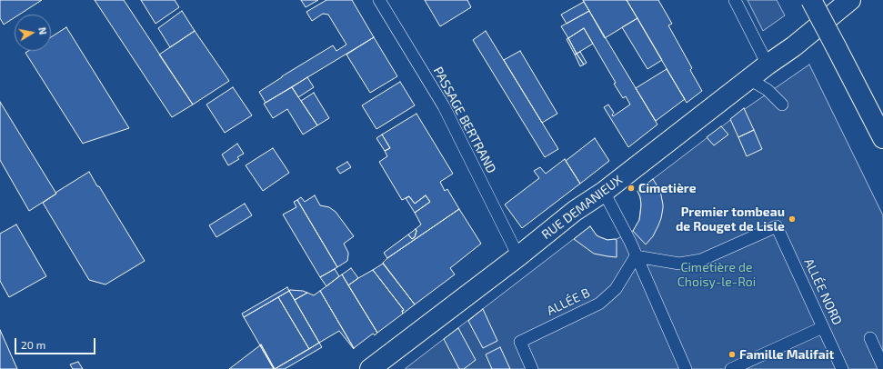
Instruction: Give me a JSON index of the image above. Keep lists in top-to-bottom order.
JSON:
{
  "streets": {
    "street": ["RUE DEMANIEUX"],
    "lane": ["PASSAGE BERTRAND", "ALLÉE NORD", "ALLÉE B"]
  },
  "crossings": [
    ["PASSAGE BERTRAND", "RUE DEMANIEUX"],
    ["ALLÉE NORD", "ALLÉE B"]
  ],
  "parks": ["Cimetière de Choisy-le-Roi"],
  "places": ["Cimetière", "Premier tombeau de Rouget de Lisle", "Famille Malifait"],
  "scale_bar": "20 m",
  "north": "right"
}
